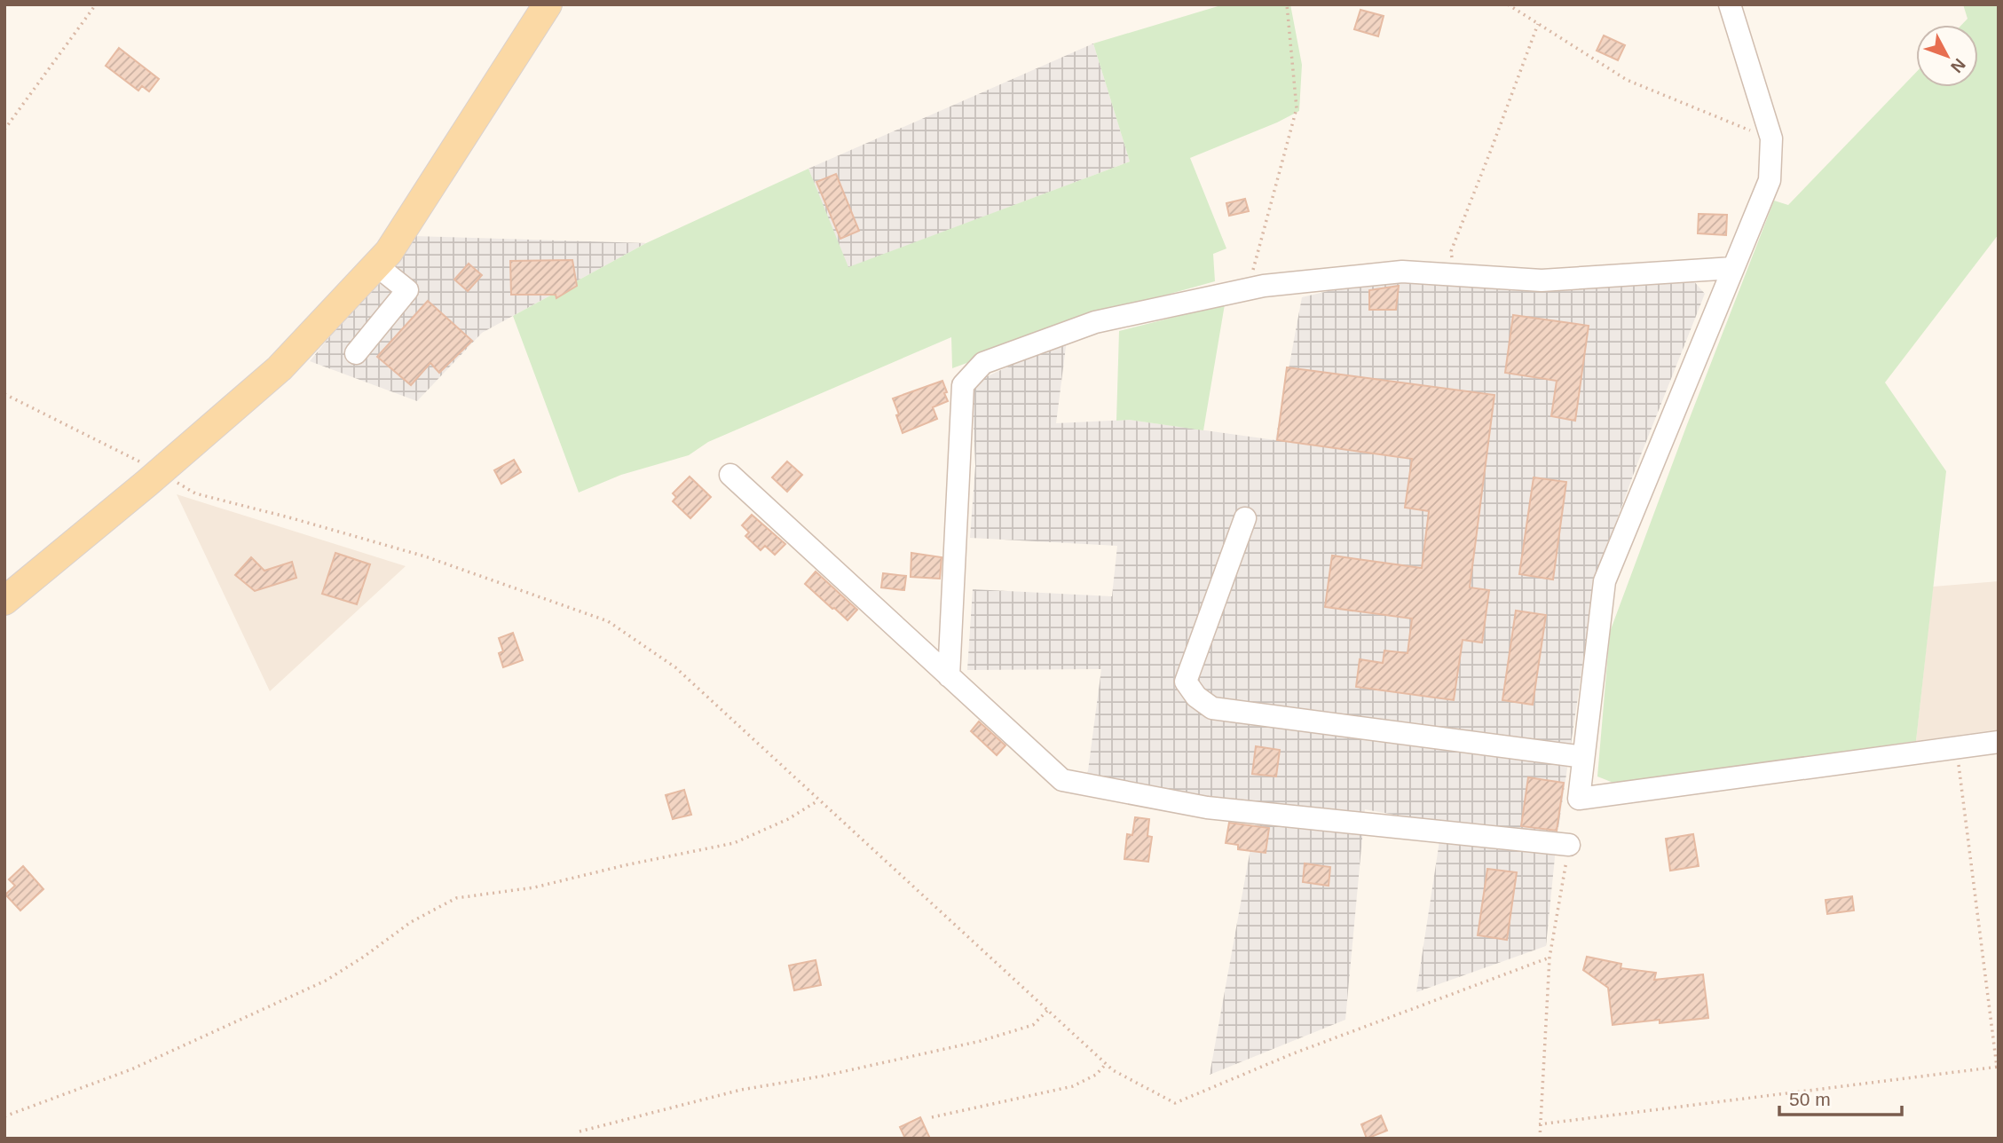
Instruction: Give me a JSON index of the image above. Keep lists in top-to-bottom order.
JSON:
{
  "scale_bar": "50 m",
  "north": "bottom right"
}
